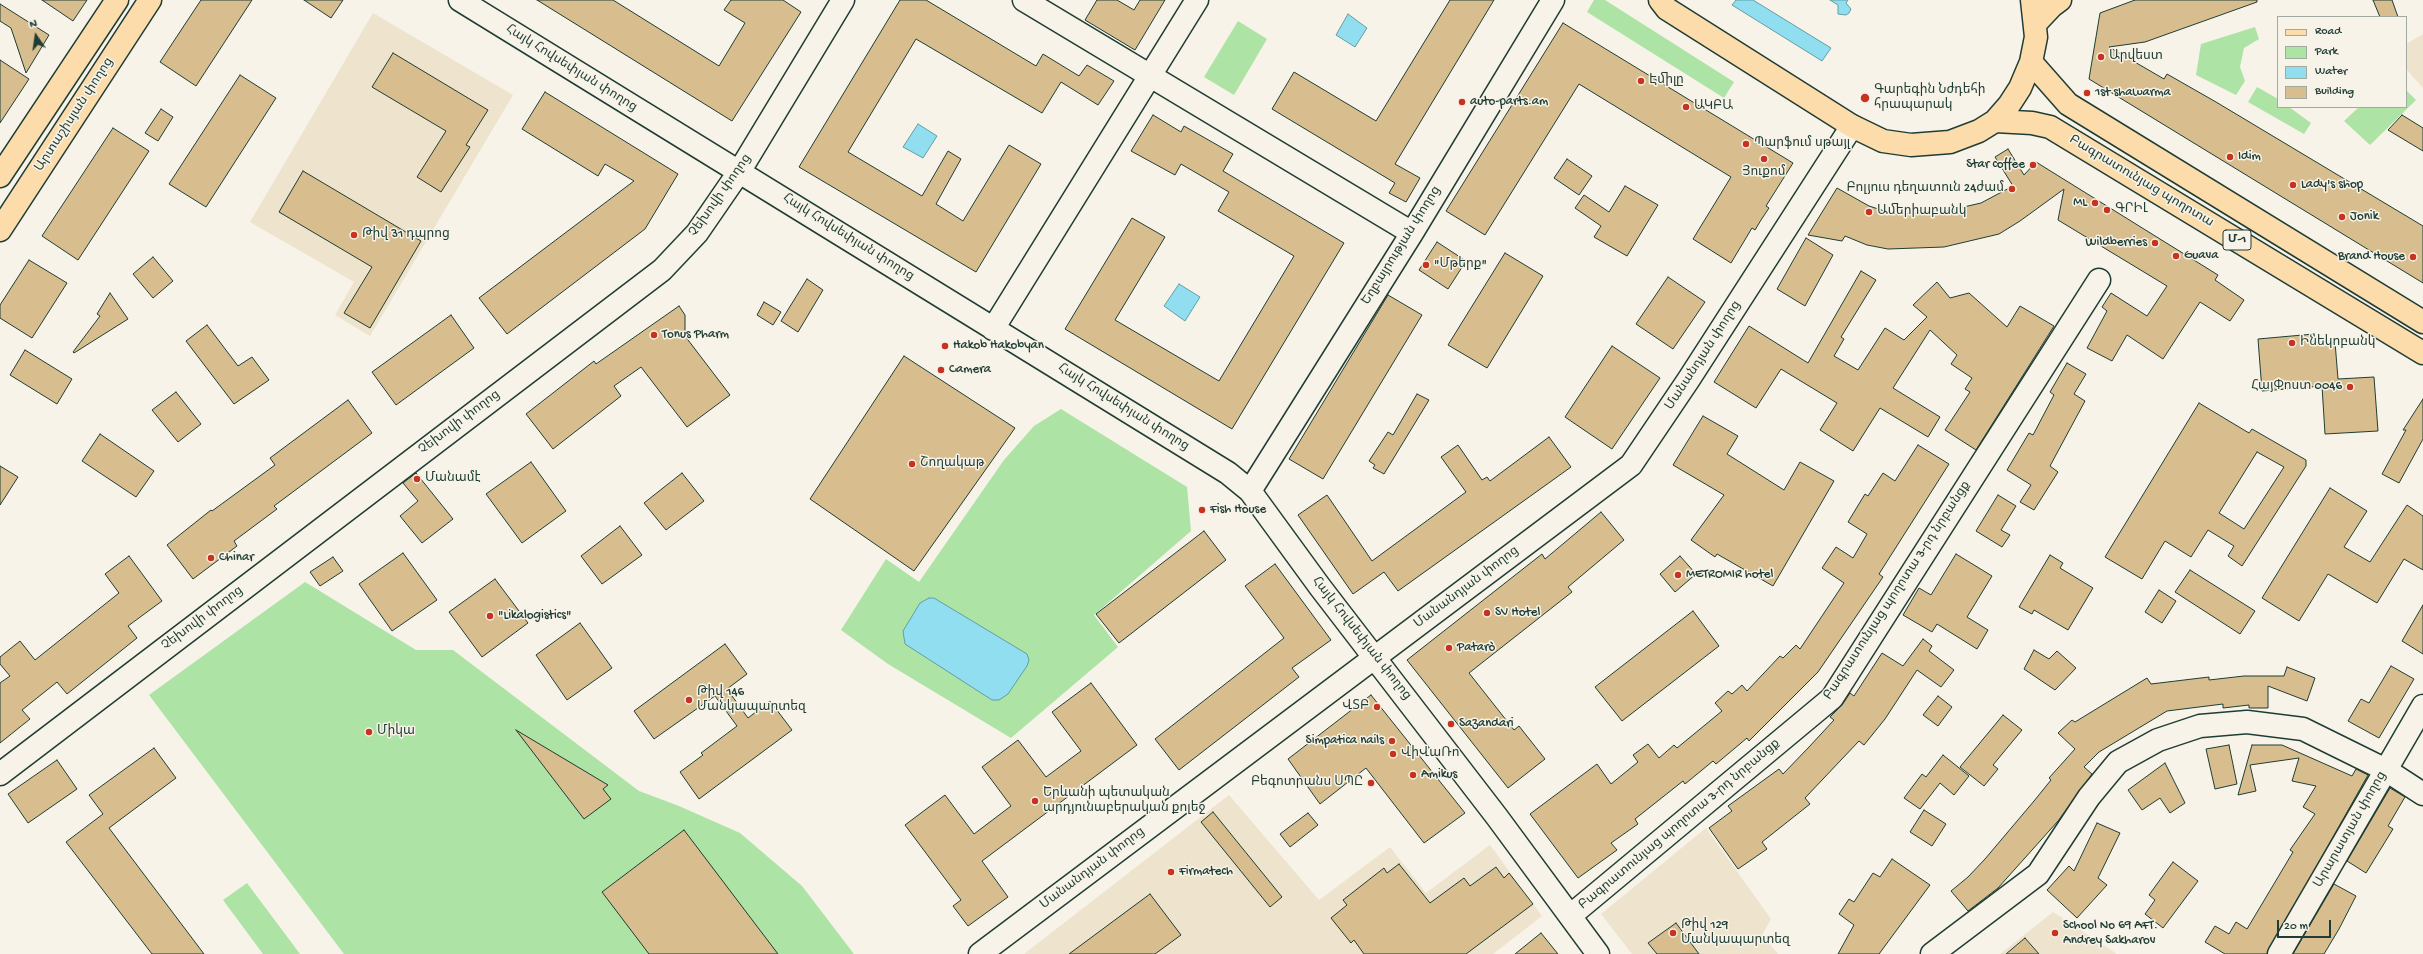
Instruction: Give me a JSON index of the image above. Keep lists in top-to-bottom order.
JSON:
{
  "streets": {
    "main road": ["Արտաշիսյան փողոց", "Բագրատունյաց պողոտա", "Մ-1"],
    "street": [
      "Հայկ Հովսեփյան փողոց",
      "Չեխովի փողոց",
      "Եղբայրության փողոց",
      "Մանանդյան փողոց",
      "Բագրատունյաց պողոտա 3-րդ նրբանցք",
      "Արարատյան փողոց"
    ]
  },
  "crossings": [
    ["Հայկ Հովսեփյան փողոց", "Չեխովի փողոց"],
    ["Հայկ Հովսեփյան փողոց", "Եղբայրության փողոց"],
    ["Հայկ Հովսեփյան փողոց", "Մանանդյան փողոց"],
    ["Հայկ Հովսեփյան փողոց", "Բագրատունյաց պողոտա 3-րդ նրբանցք"]
  ],
  "places": [
    "Արվեստ",
    "Էմիլը",
    "1st shawarma",
    "Գարեգին Նժդեհի հրապարակ",
    "auto-parts.am",
    "ԱԿԲԱ",
    "Պարֆում սթայլ",
    "Idim",
    "Յուքոմ",
    "Star coffee",
    "Lady's shop",
    "Բոլյուս դեղատուն 24ժամ",
    "ML",
    "ԳՐԻԼ",
    "Ամերիաբանկ",
    "Jonik",
    "Թիվ 31 դպրոց",
    "Wildberries",
    "Guava",
    "Brand House",
    "\"Մթերք\"",
    "Tonus Pharm",
    "Ինեկոբանկ",
    "Hakob Hakobyan",
    "Camera",
    "ՀայՓոստ 0046",
    "Շողակաթ",
    "Մանամէ",
    "Fish House",
    "Chinar",
    "METROMIR hotel",
    "SV Hotel",
    "\"Likalogistics\"",
    "Patarò",
    "Թիվ 146 Մանկապարտեզ",
    "ՎՏԲ",
    "Sazandari",
    "Միկա",
    "Simpatica nails",
    "ՎիՎաՌո",
    "Amikus",
    "Բեգոտրանս ՍՊԸ",
    "Երևանի պետական արդյունաբերական քոլեջ",
    "Firmatech",
    "Թիվ 129 Մանկապարտեզ",
    "School No 69 AFT. Andrey Sakharov"
  ],
  "legend": [
    "Road",
    "Park",
    "Water",
    "Building"
  ],
  "scale_bar": "20 m",
  "north": "top"
}
